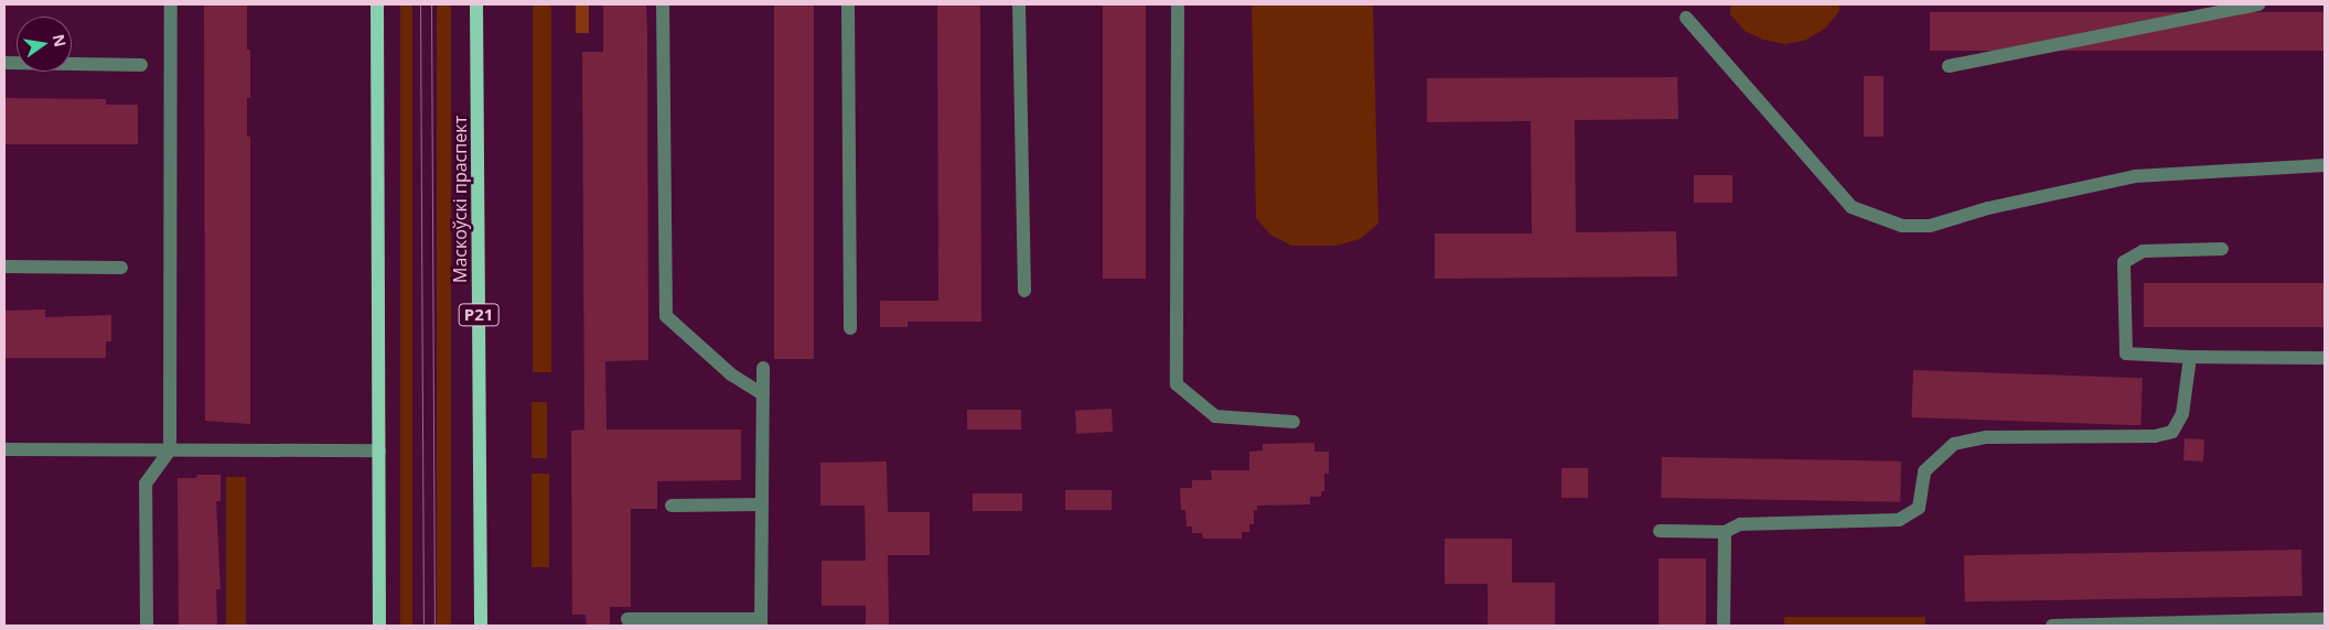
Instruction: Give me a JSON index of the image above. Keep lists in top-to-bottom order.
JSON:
{
  "streets": {
    "main road": ["Маскоўскі праспект", "Р21"]
  },
  "north": "right"
}
